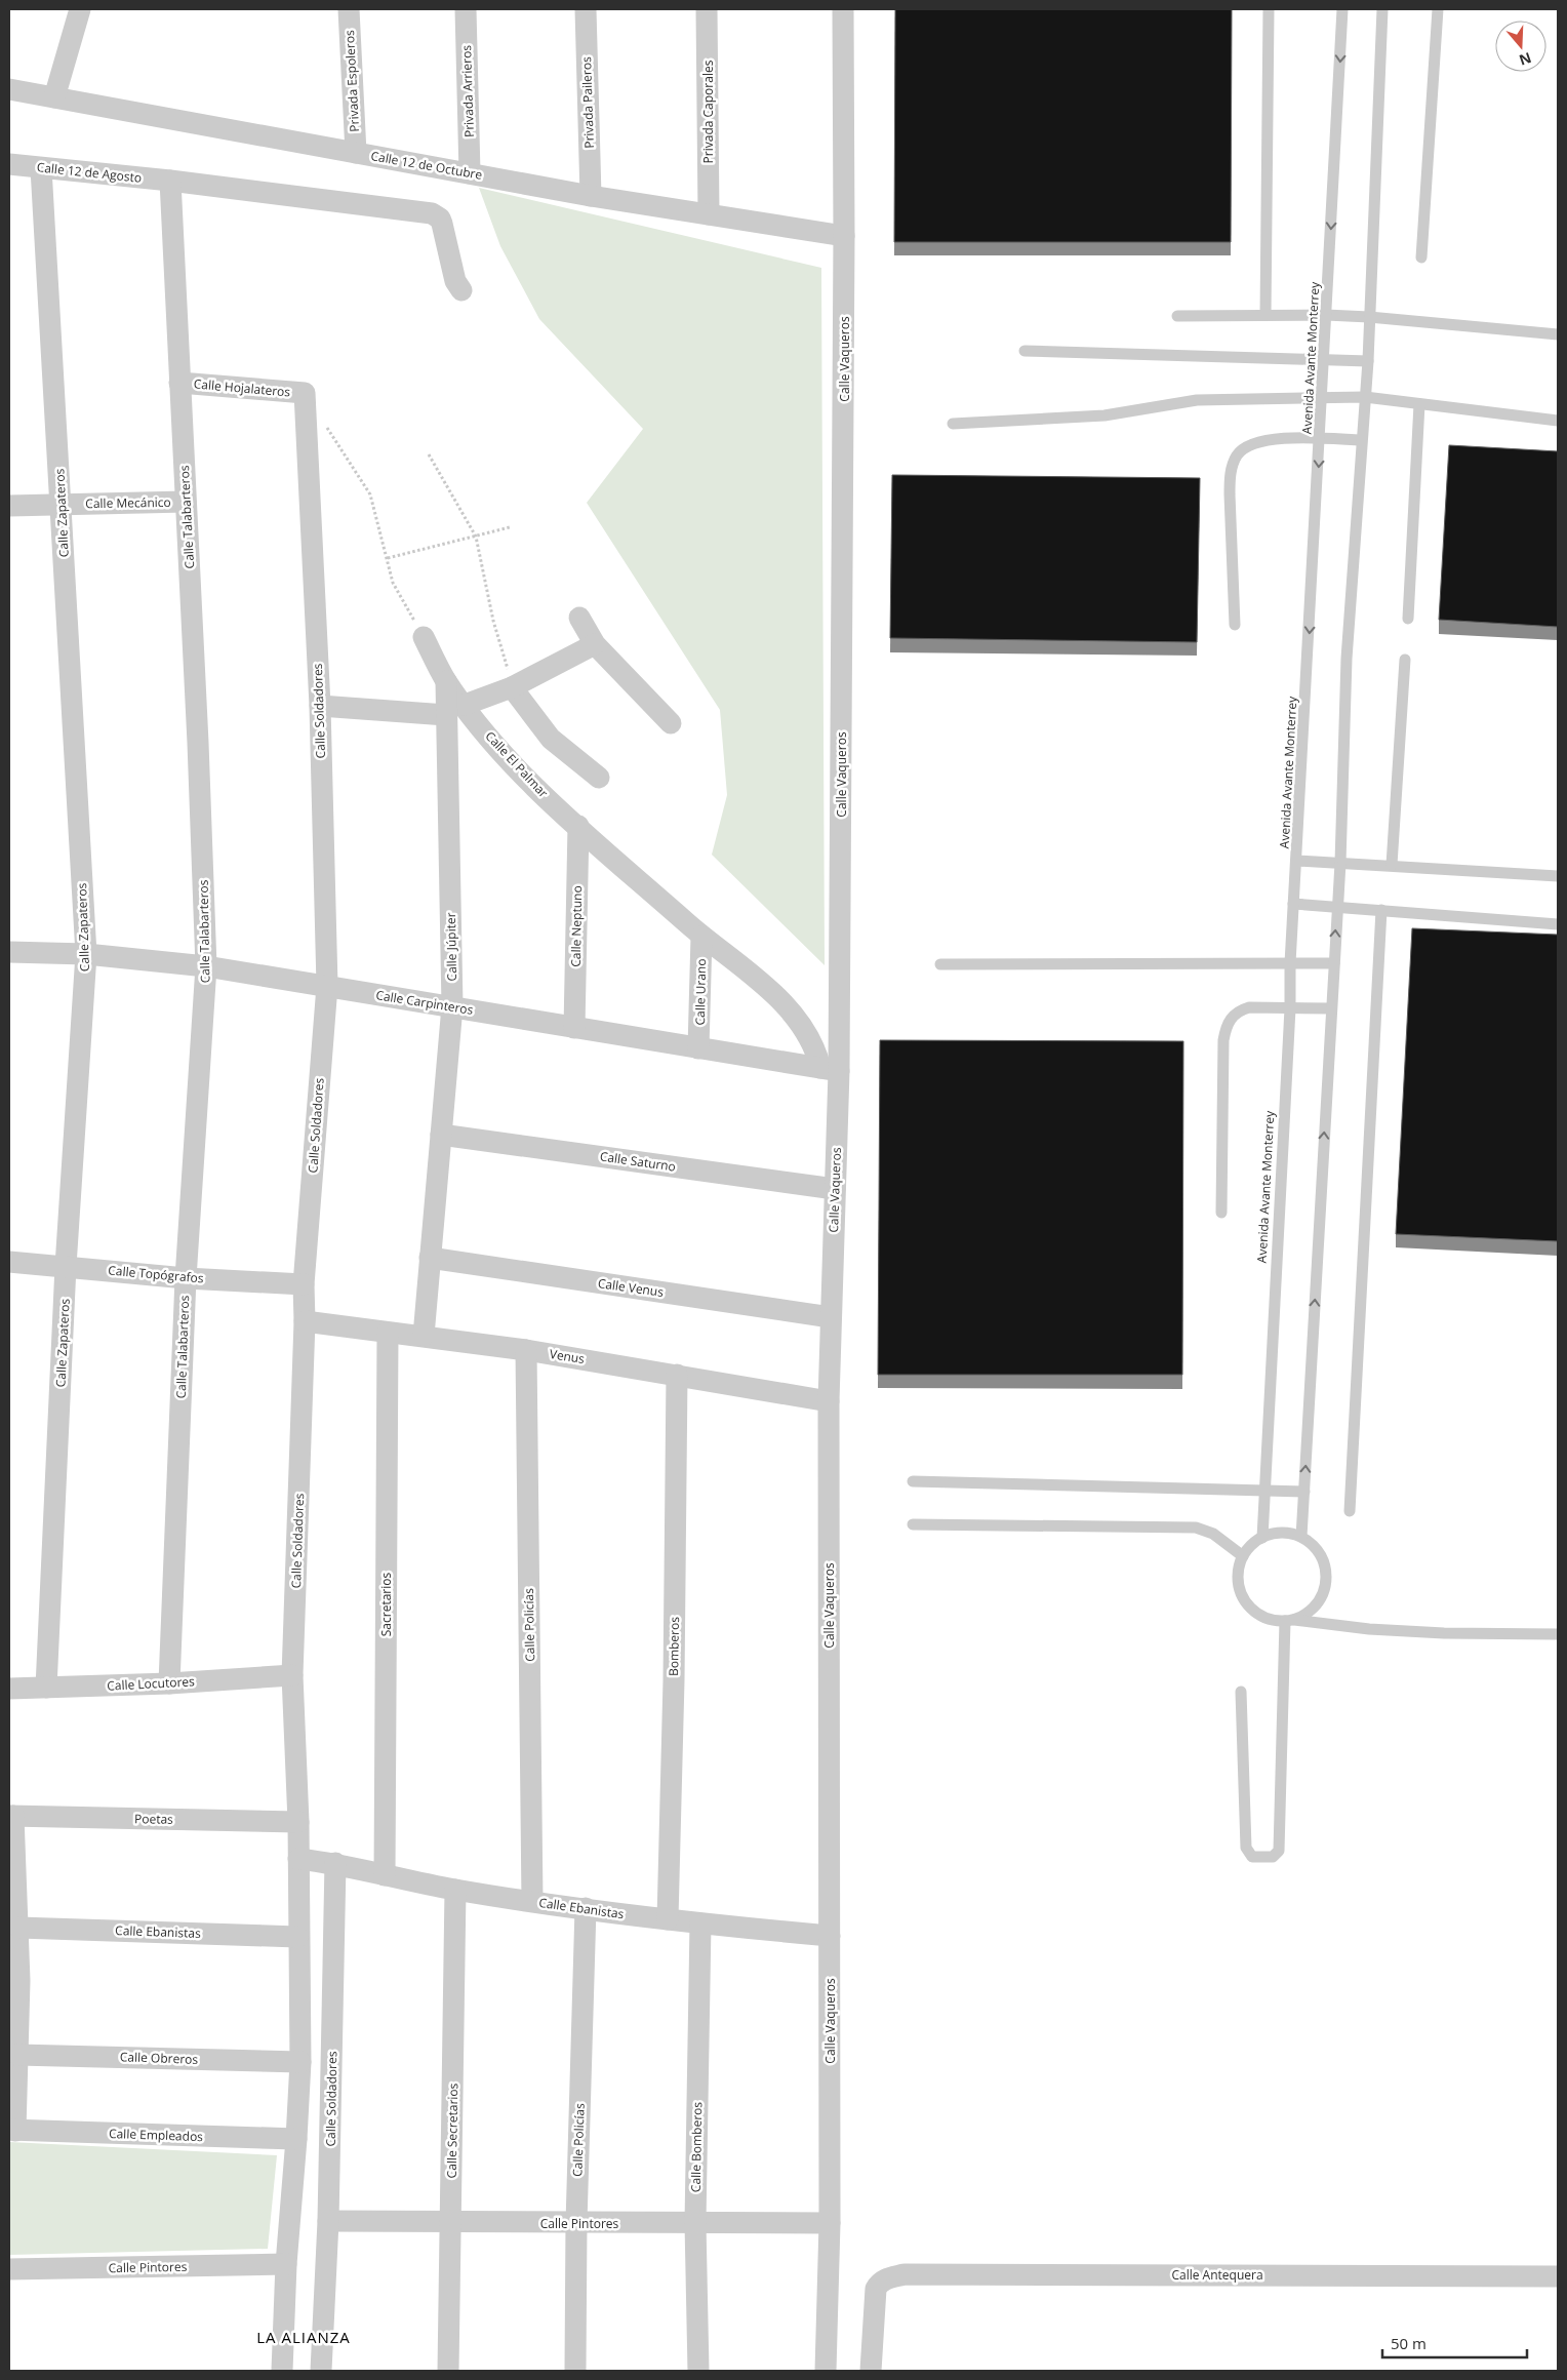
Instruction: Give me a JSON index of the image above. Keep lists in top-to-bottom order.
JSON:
{
  "streets": {
    "street": [
      "Privada Espoleros",
      "Privada Arrieros",
      "Privada Paileros",
      "Privada Caporales",
      "Calle 12 de Octubre",
      "Calle 12 de Agosto",
      "Calle Vaqueros",
      "Calle Hojalateros",
      "Calle Mecánico",
      "Calle Zapateros",
      "Calle Talabarteros",
      "Calle Soldadores",
      "Calle El Palmar",
      "Calle Neptuno",
      "Calle Júpiter",
      "Calle Urano",
      "Calle Carpinteros",
      "Calle Saturno",
      "Calle Topógrafos",
      "Calle Venus",
      "Venus",
      "Sacretarios",
      "Calle Policías",
      "Bomberos",
      "Calle Locutores",
      "Poetas",
      "Calle Ebanistas",
      "Calle Obreros",
      "Calle Secretarios",
      "Calle Empleados",
      "Calle Bomberos",
      "Calle Pintores",
      "Calle Antequera"
    ],
    "lane": ["Avenida Avante Monterrey"]
  },
  "crossings": [
    ["Privada Espoleros", "Calle 12 de Octubre"],
    ["Privada Arrieros", "Calle 12 de Octubre"],
    ["Privada Paileros", "Calle 12 de Octubre"],
    ["Privada Caporales", "Calle 12 de Octubre"],
    ["Calle 12 de Octubre", "Calle Vaqueros"],
    ["Calle 12 de Agosto", "Calle Zapateros"],
    ["Calle 12 de Agosto", "Calle Talabarteros"],
    ["Calle Vaqueros", "Calle El Palmar"],
    ["Calle Vaqueros", "Calle Carpinteros"],
    ["Calle Vaqueros", "Calle Saturno"],
    ["Calle Vaqueros", "Calle Venus"],
    ["Calle Vaqueros", "Venus"],
    ["Calle Vaqueros", "Calle Ebanistas"],
    ["Calle Vaqueros", "Calle Pintores"],
    ["Calle Hojalateros", "Calle Talabarteros"],
    ["Calle Hojalateros", "Calle Soldadores"],
    ["Calle Mecánico", "Calle Zapateros"],
    ["Calle Mecánico", "Calle Talabarteros"],
    ["Calle Zapateros", "Calle Carpinteros"],
    ["Calle Zapateros", "Calle Topógrafos"],
    ["Calle Zapateros", "Calle Locutores"],
    ["Calle Talabarteros", "Calle Carpinteros"],
    ["Calle Talabarteros", "Calle Topógrafos"],
    ["Calle Talabarteros", "Calle Locutores"],
    ["Calle Soldadores", "Calle Carpinteros"],
    ["Calle Soldadores", "Calle Topógrafos"],
    ["Calle Soldadores", "Venus"],
    ["Calle Soldadores", "Calle Locutores"],
    ["Calle Soldadores", "Poetas"],
    ["Calle Soldadores", "Calle Ebanistas"],
    ["Calle Soldadores", "Calle Obreros"],
    ["Calle Soldadores", "Calle Empleados"],
    ["Calle Soldadores", "Calle Pintores"],
    ["Calle El Palmar", "Calle Neptuno"],
    ["Calle El Palmar", "Calle Júpiter"],
    ["Calle El Palmar", "Calle Urano"],
    ["Calle El Palmar", "Calle Carpinteros"],
    ["Calle Neptuno", "Calle Carpinteros"],
    ["Calle Júpiter", "Calle Carpinteros"],
    ["Calle Júpiter", "Calle Saturno"],
    ["Calle Júpiter", "Calle Venus"],
    ["Calle Júpiter", "Venus"],
    ["Calle Urano", "Calle Carpinteros"],
    ["Venus", "Sacretarios"],
    ["Venus", "Calle Policías"],
    ["Venus", "Bomberos"],
    ["Sacretarios", "Calle Ebanistas"],
    ["Calle Policías", "Calle Ebanistas"],
    ["Calle Policías", "Calle Pintores"],
    ["Bomberos", "Calle Ebanistas"],
    ["Calle Ebanistas", "Calle Secretarios"],
    ["Calle Ebanistas", "Calle Bomberos"],
    ["Calle Secretarios", "Calle Pintores"],
    ["Calle Bomberos", "Calle Pintores"]
  ],
  "districts": ["LA ALIANZA"],
  "scale_bar": "50 m",
  "north": "bottom"
}
